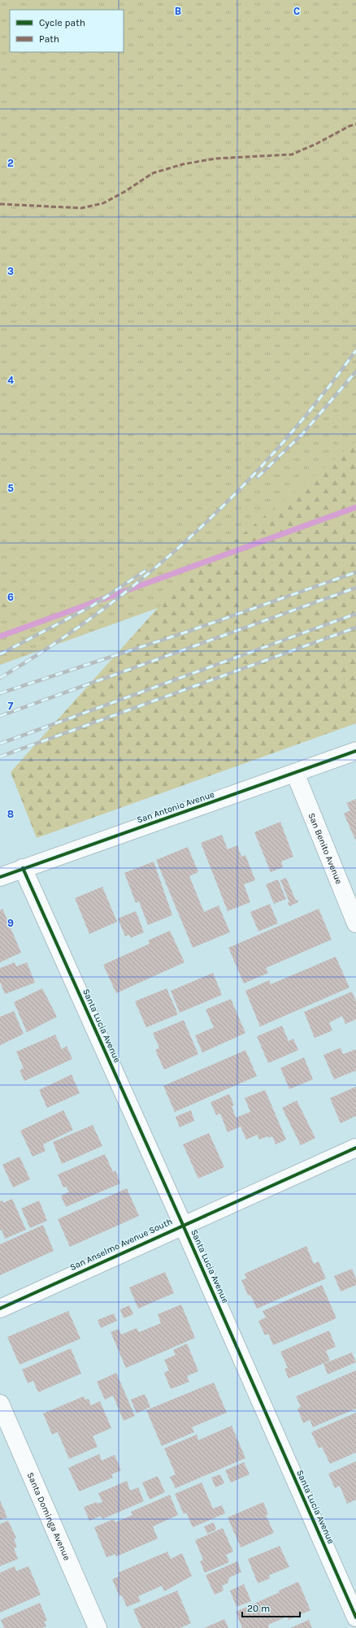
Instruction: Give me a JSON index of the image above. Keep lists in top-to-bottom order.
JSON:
{
  "streets": {
    "street": [
      "San Antonio Avenue",
      "San Benito Avenue",
      "Santa Lucia Avenue",
      "San Anselmo Avenue South",
      "Santa Dominga Avenue"
    ]
  },
  "crossings": [
    ["San Antonio Avenue", "San Benito Avenue"],
    ["San Antonio Avenue", "Santa Lucia Avenue"],
    ["Santa Lucia Avenue", "San Anselmo Avenue South"]
  ],
  "legend": ["Cycle path", "Path"],
  "scale_bar": "20 m",
  "grid": {
    "columns": ["B", "C"],
    "rows": [
      "2",
      "3",
      "4",
      "5",
      "6",
      "7",
      "8",
      "9"
    ]
  }
}
